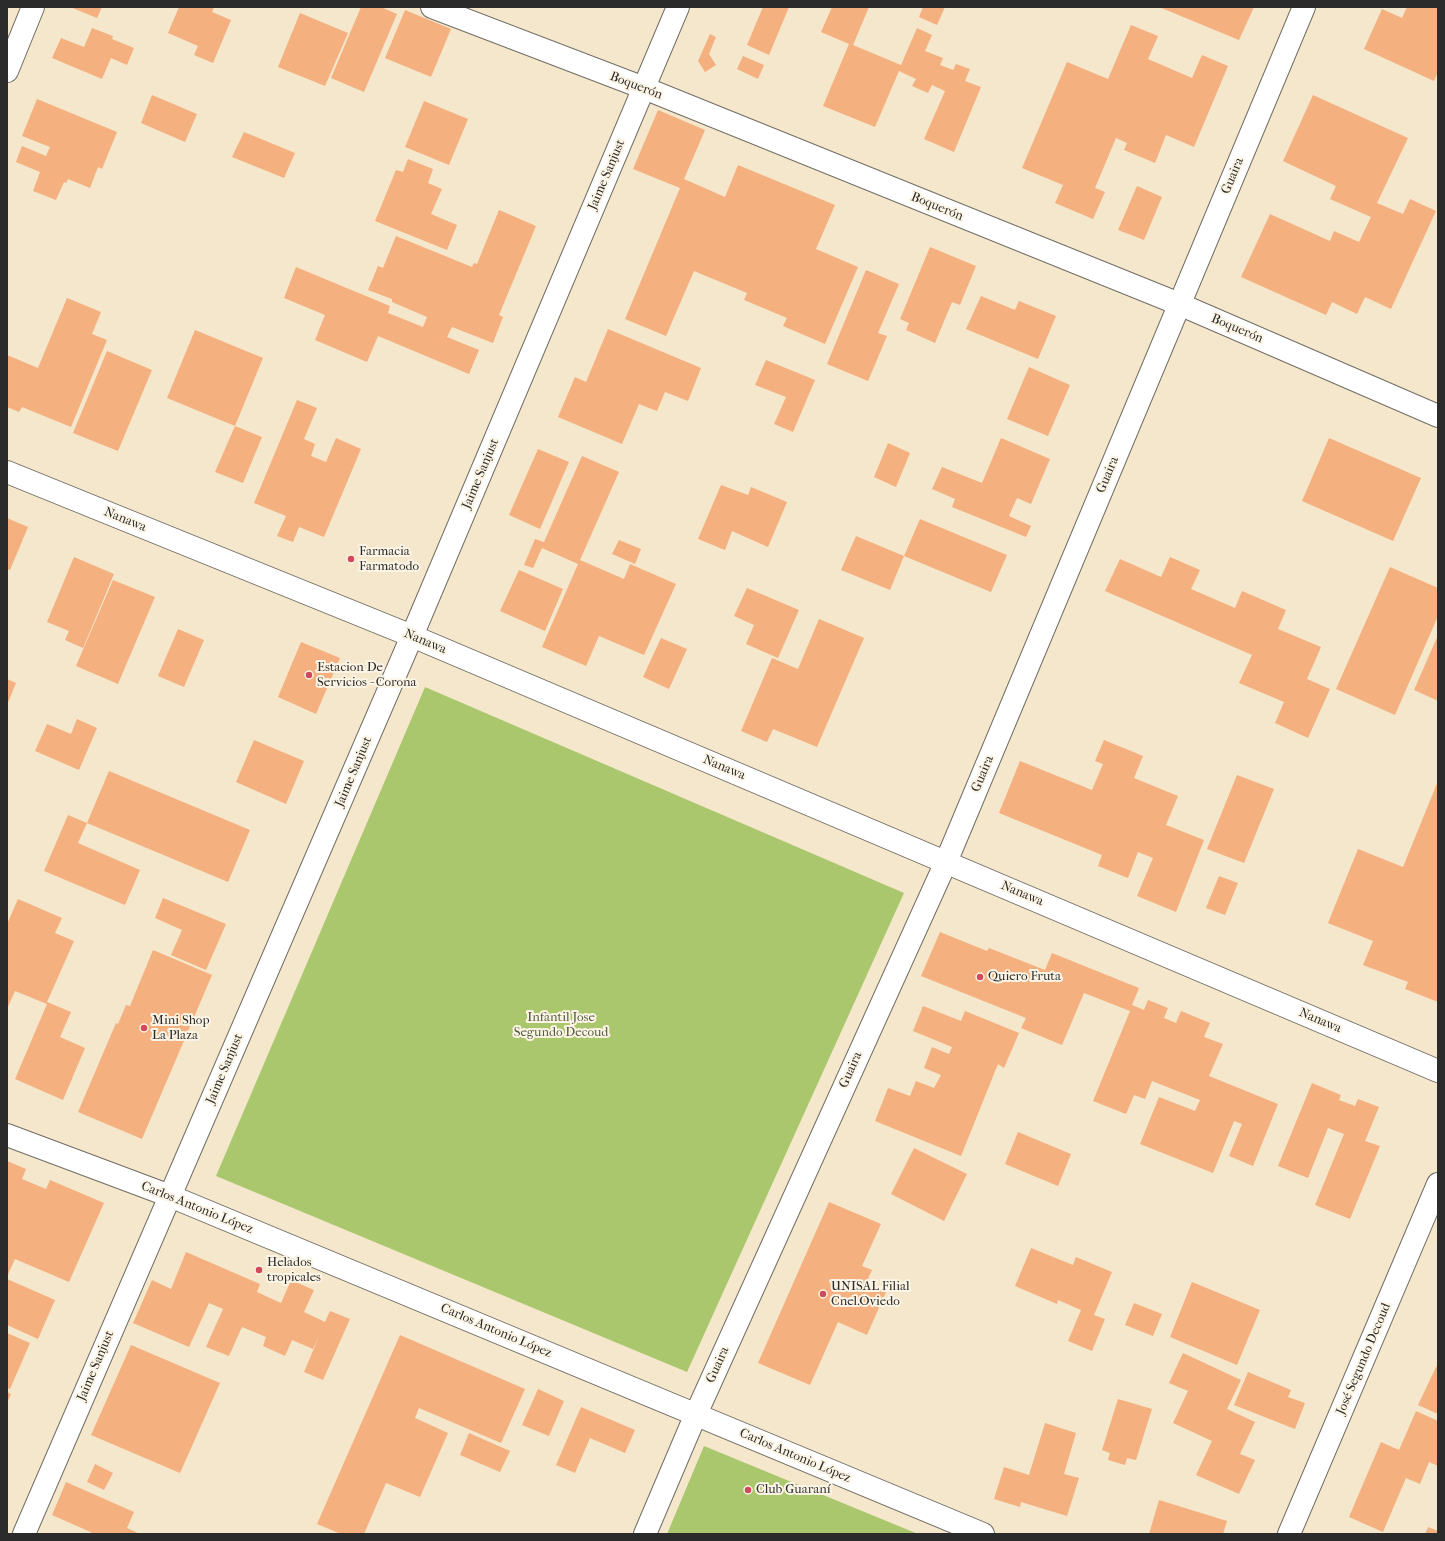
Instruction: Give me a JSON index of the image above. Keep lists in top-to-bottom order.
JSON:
{
  "streets": {
    "street": [
      "Boquerón",
      "Jaime Sanjust",
      "Guaira",
      "Nanawa",
      "Carlos Antonio López",
      "José Segundo Decoud"
    ]
  },
  "crossings": [
    ["Boquerón", "Jaime Sanjust"],
    ["Boquerón", "Guaira"],
    ["Jaime Sanjust", "Nanawa"],
    ["Jaime Sanjust", "Carlos Antonio López"],
    ["Guaira", "Nanawa"],
    ["Guaira", "Carlos Antonio López"]
  ],
  "parks": ["Infantil Jose Segundo Decoud"],
  "places": [
    "Farmacia Farmatodo",
    "Estacion De Servicios - Corona",
    "Quiero Fruta",
    "Mini Shop La Plaza",
    "Helados tropicales",
    "UNISAL Filial Cnel.Oviedo",
    "Club Guaraní"
  ]
}
